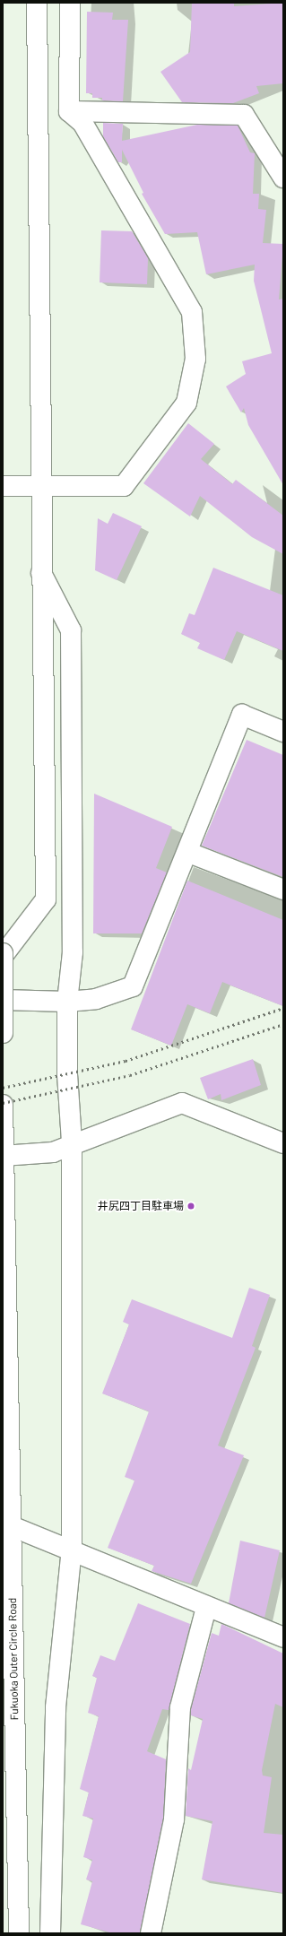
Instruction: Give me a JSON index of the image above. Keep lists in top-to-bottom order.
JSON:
{
  "streets": {
    "main road": ["Fukuoka Outer Circle Road"]
  },
  "places": ["井尻四丁目駐車場"]
}
